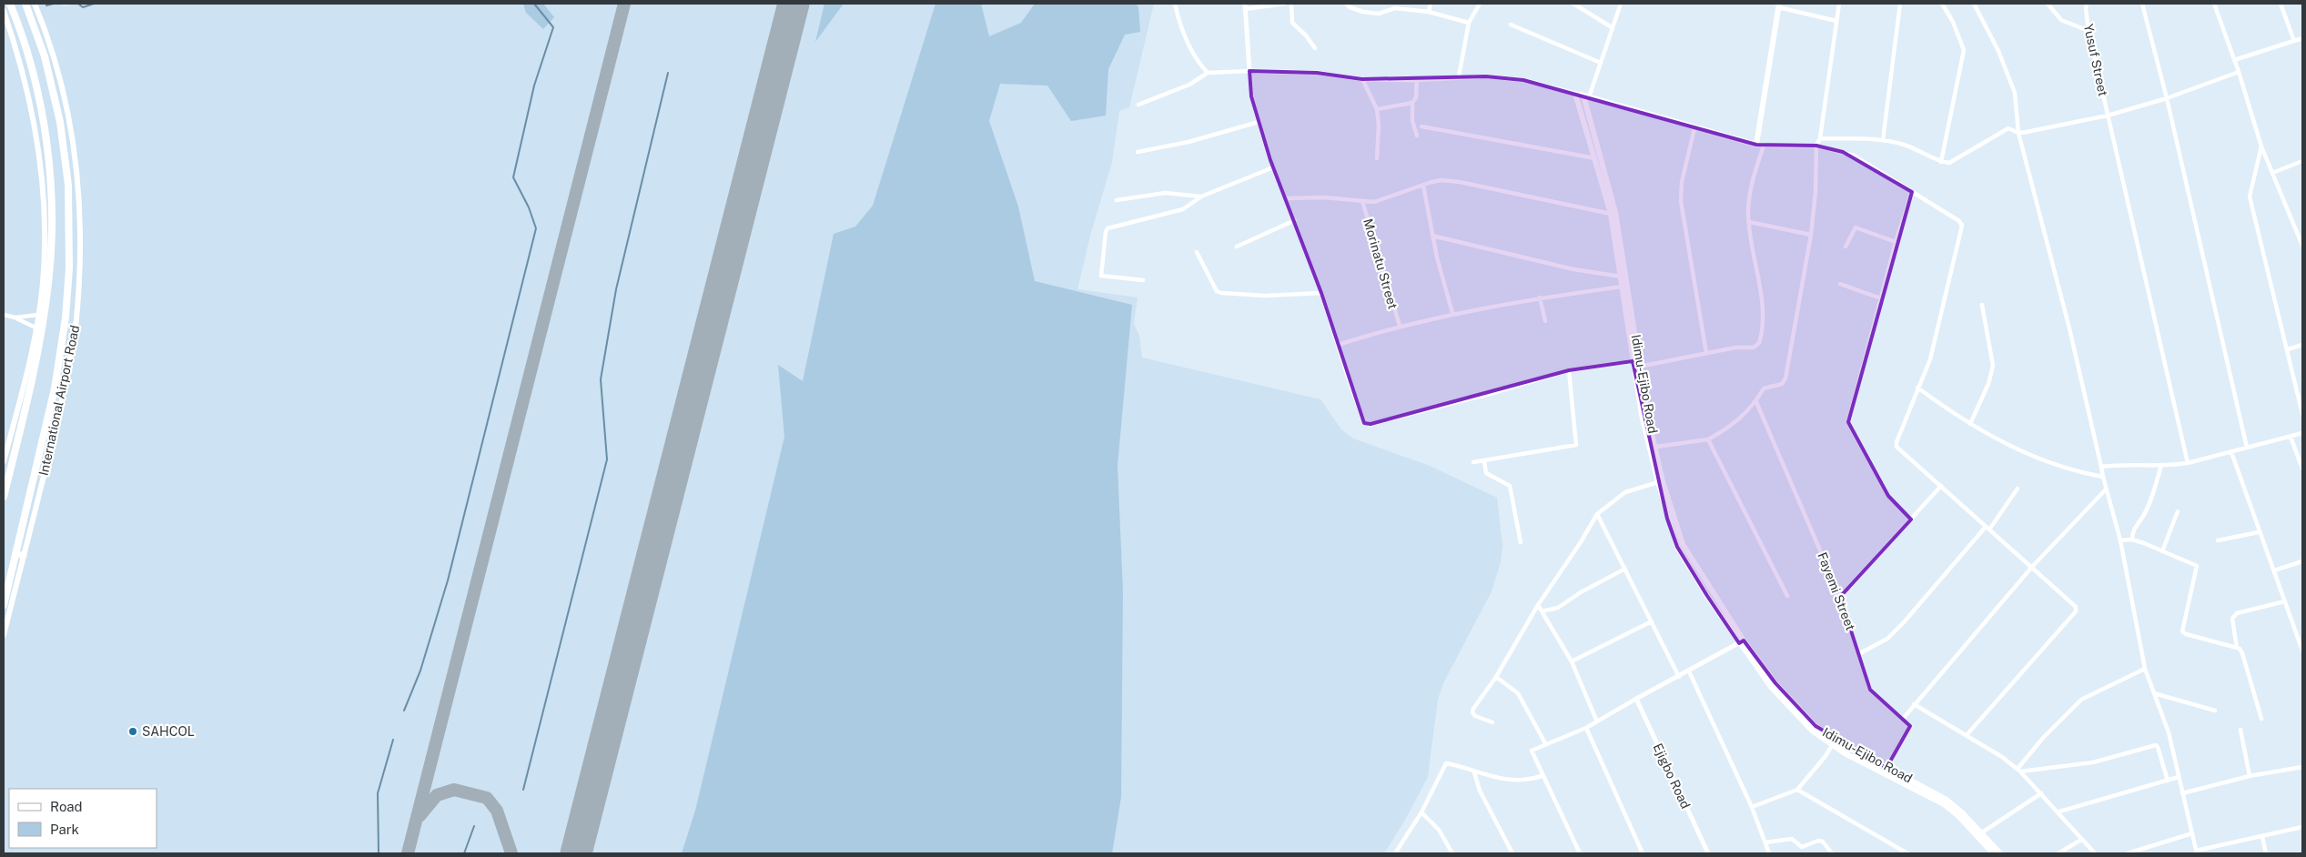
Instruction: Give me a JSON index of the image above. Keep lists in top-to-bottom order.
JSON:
{
  "streets": {
    "highway": ["International Airport Road"],
    "main road": ["Idimu-Ejibo Road"],
    "street": [
      "Yusuf Street",
      "Morinatu Street",
      "Fayemi Street",
      "Ejigbo Road"
    ]
  },
  "places": ["SAHCOL"],
  "legend": ["Road", "Park"]
}
